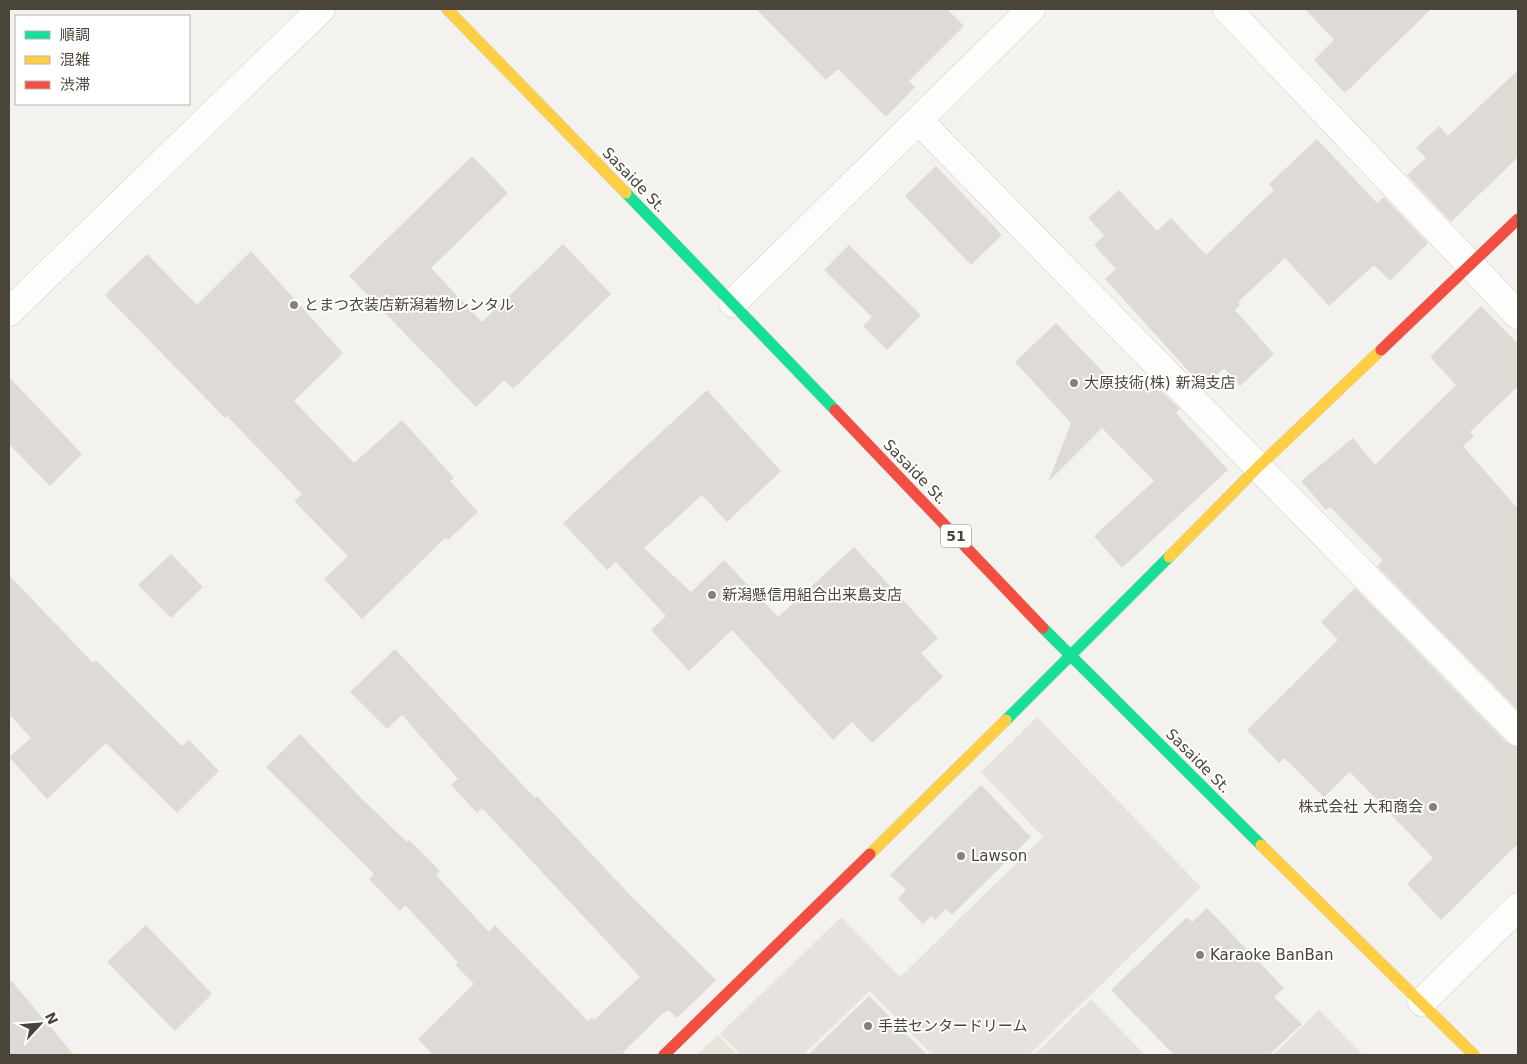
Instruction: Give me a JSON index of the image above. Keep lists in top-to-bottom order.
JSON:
{
  "streets": {
    "main road": ["Sasaide St.", "51"]
  },
  "places": [
    "とまつ衣装店新潟着物レンタル",
    "大原技術(株) 新潟支店",
    "新潟懸信用組合出来島支店",
    "株式会社 大和商会",
    "Lawson",
    "Karaoke BanBan",
    "手芸センタードリーム"
  ],
  "legend": ["順調", "混雑", "渋滞"],
  "north": "top right"
}
